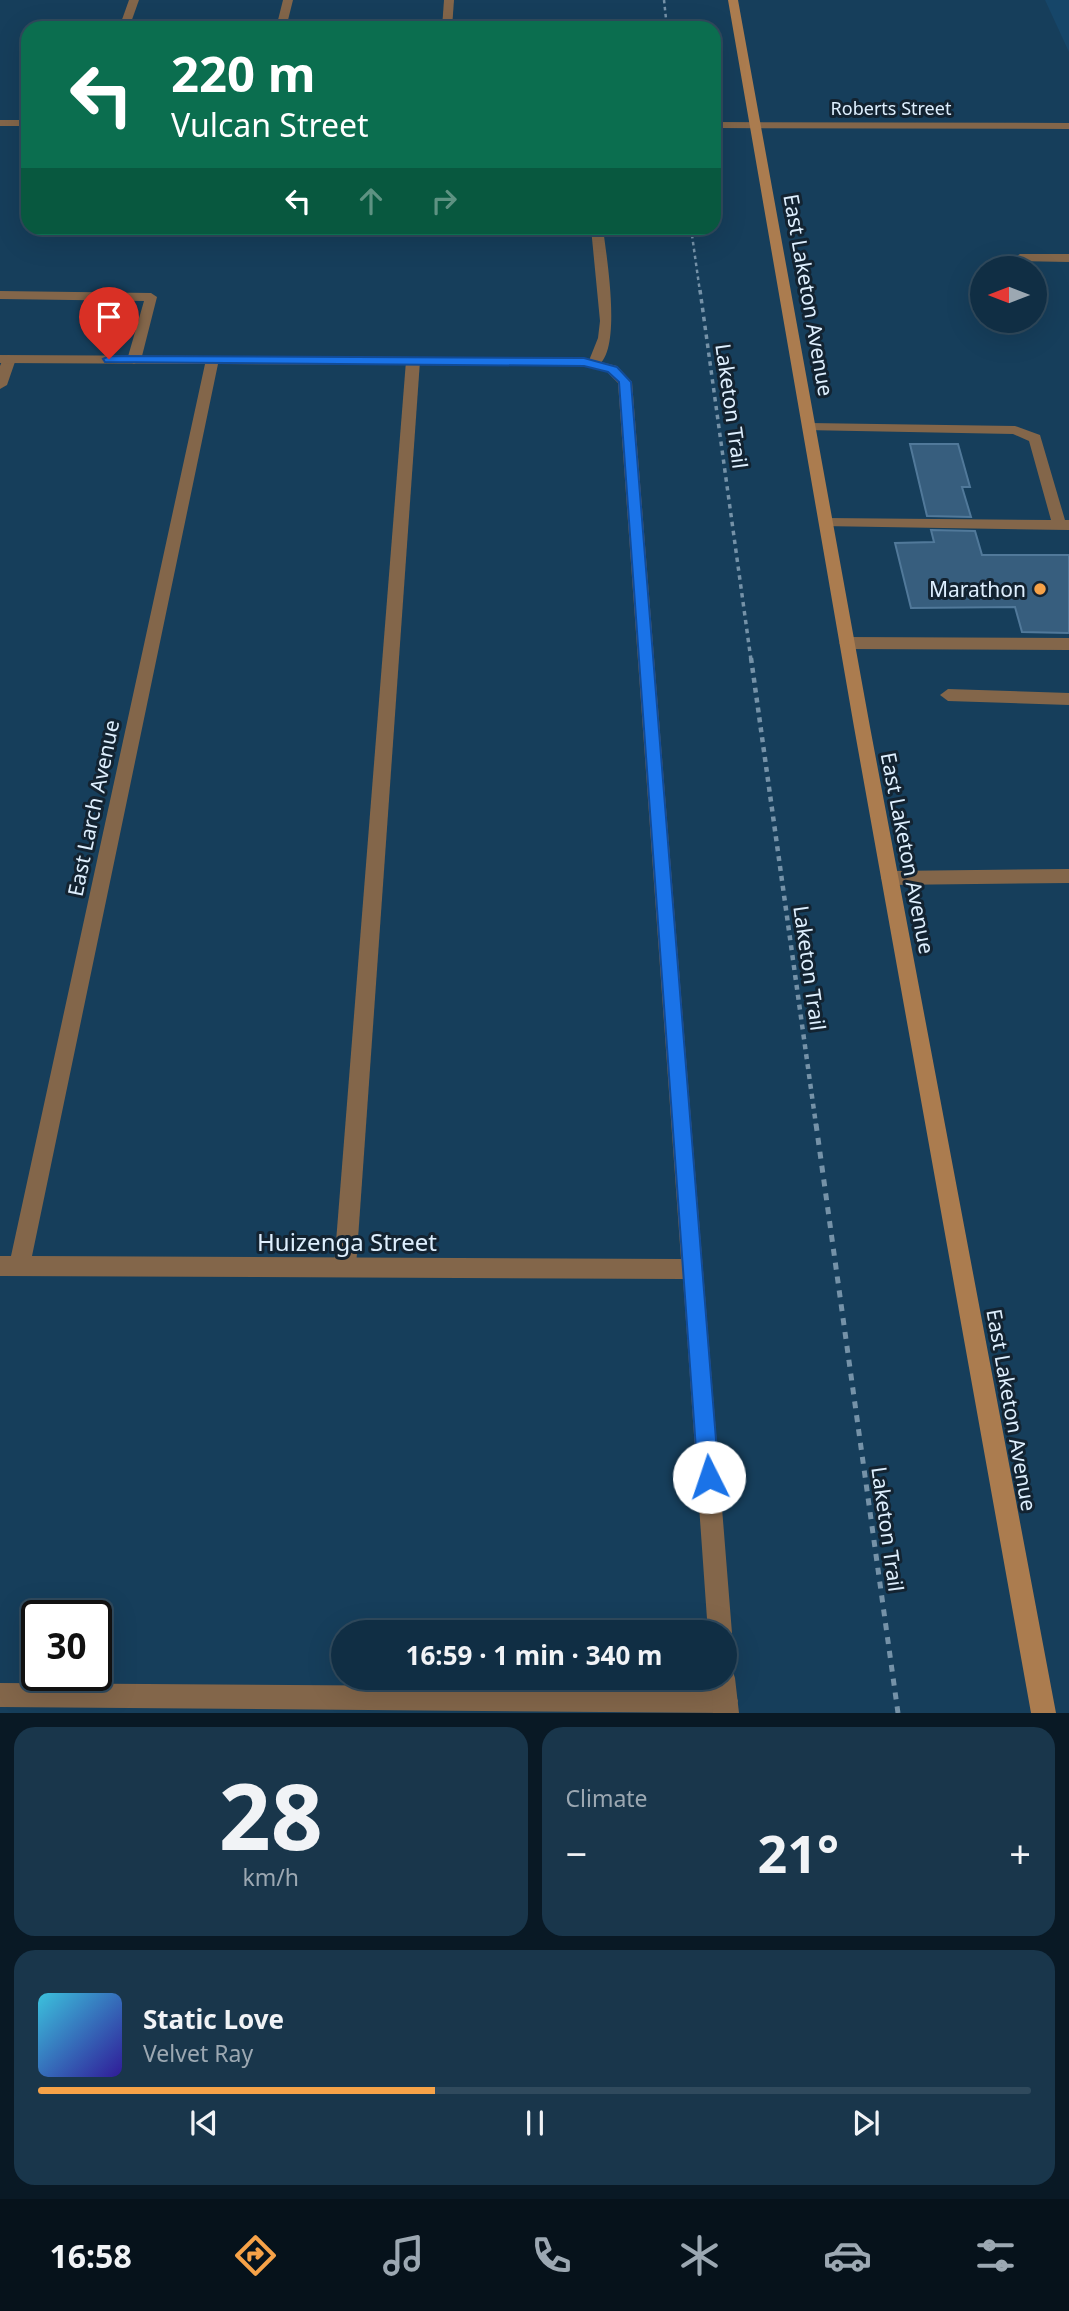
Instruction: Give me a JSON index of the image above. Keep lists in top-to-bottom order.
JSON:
{
  "streets": {
    "main road": ["East Laketon Avenue"],
    "street": ["Roberts Street", "East Larch Avenue", "Huizenga Street"],
    "path": ["Laketon Trail"]
  },
  "crossings": [
    ["Roberts Street", "East Laketon Avenue"],
    ["East Larch Avenue", "Huizenga Street"]
  ],
  "places": ["Marathon"],
  "north": "left",
  "page": {
    "turn": ["220 m", "Vulcan Street"],
    "limit": "30",
    "trip": "16:59 · 1 min · 340 m",
    "tile": [
      ["28", "km/h"],
      "Climate"
    ],
    "heat": ["−", "21°", "+"],
    "song": ["Static Love", "Velvet Ray"],
    "tabs": "16:58"
  }
}
